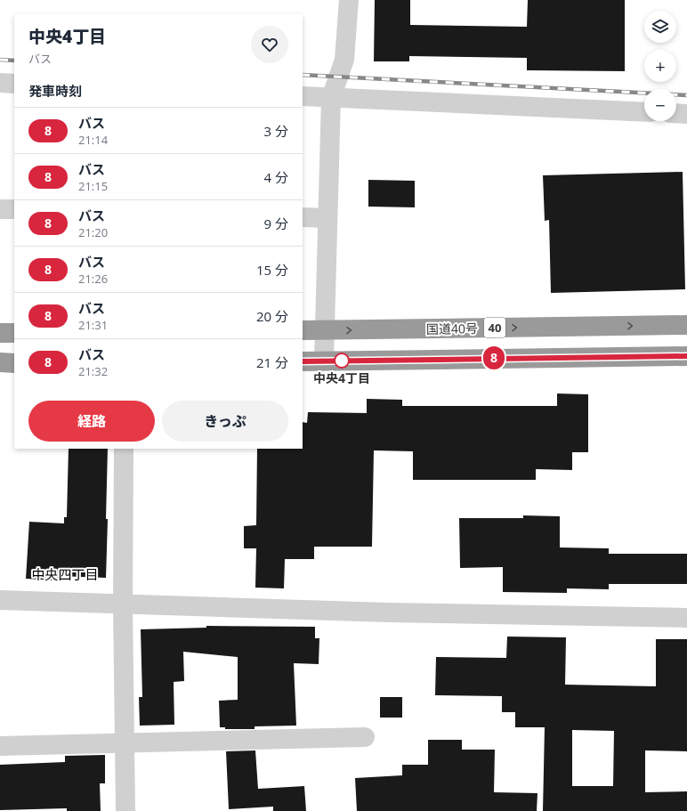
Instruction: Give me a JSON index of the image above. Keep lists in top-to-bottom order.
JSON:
{
  "streets": {
    "highway": ["40", "国道40号"]
  },
  "districts": ["中央四丁目"],
  "places": ["中央4丁目"],
  "lines": ["bus line 8"],
  "page": {
    "on_map": "8",
    "map_buttons": ["+", "−"],
    "heading": [
      ["中央4丁目", "バス"],
      "発車時刻"
    ],
    "list": [
      {
        "mark": "8",
        "name": "バス",
        "note": "21:14",
        "value": "3 分"
      },
      {
        "mark": "8",
        "name": "バス",
        "note": "21:15",
        "value": "4 分"
      },
      {
        "mark": "8",
        "name": "バス",
        "note": "21:20",
        "value": "9 分"
      },
      {
        "mark": "8",
        "name": "バス",
        "note": "21:26",
        "value": "15 分"
      },
      {
        "mark": "8",
        "name": "バス",
        "note": "21:31",
        "value": "20 分"
      },
      {
        "mark": "8",
        "name": "バス",
        "note": "21:32",
        "value": "21 分"
      }
    ],
    "buttons": ["経路", "きっぷ"]
  }
}
